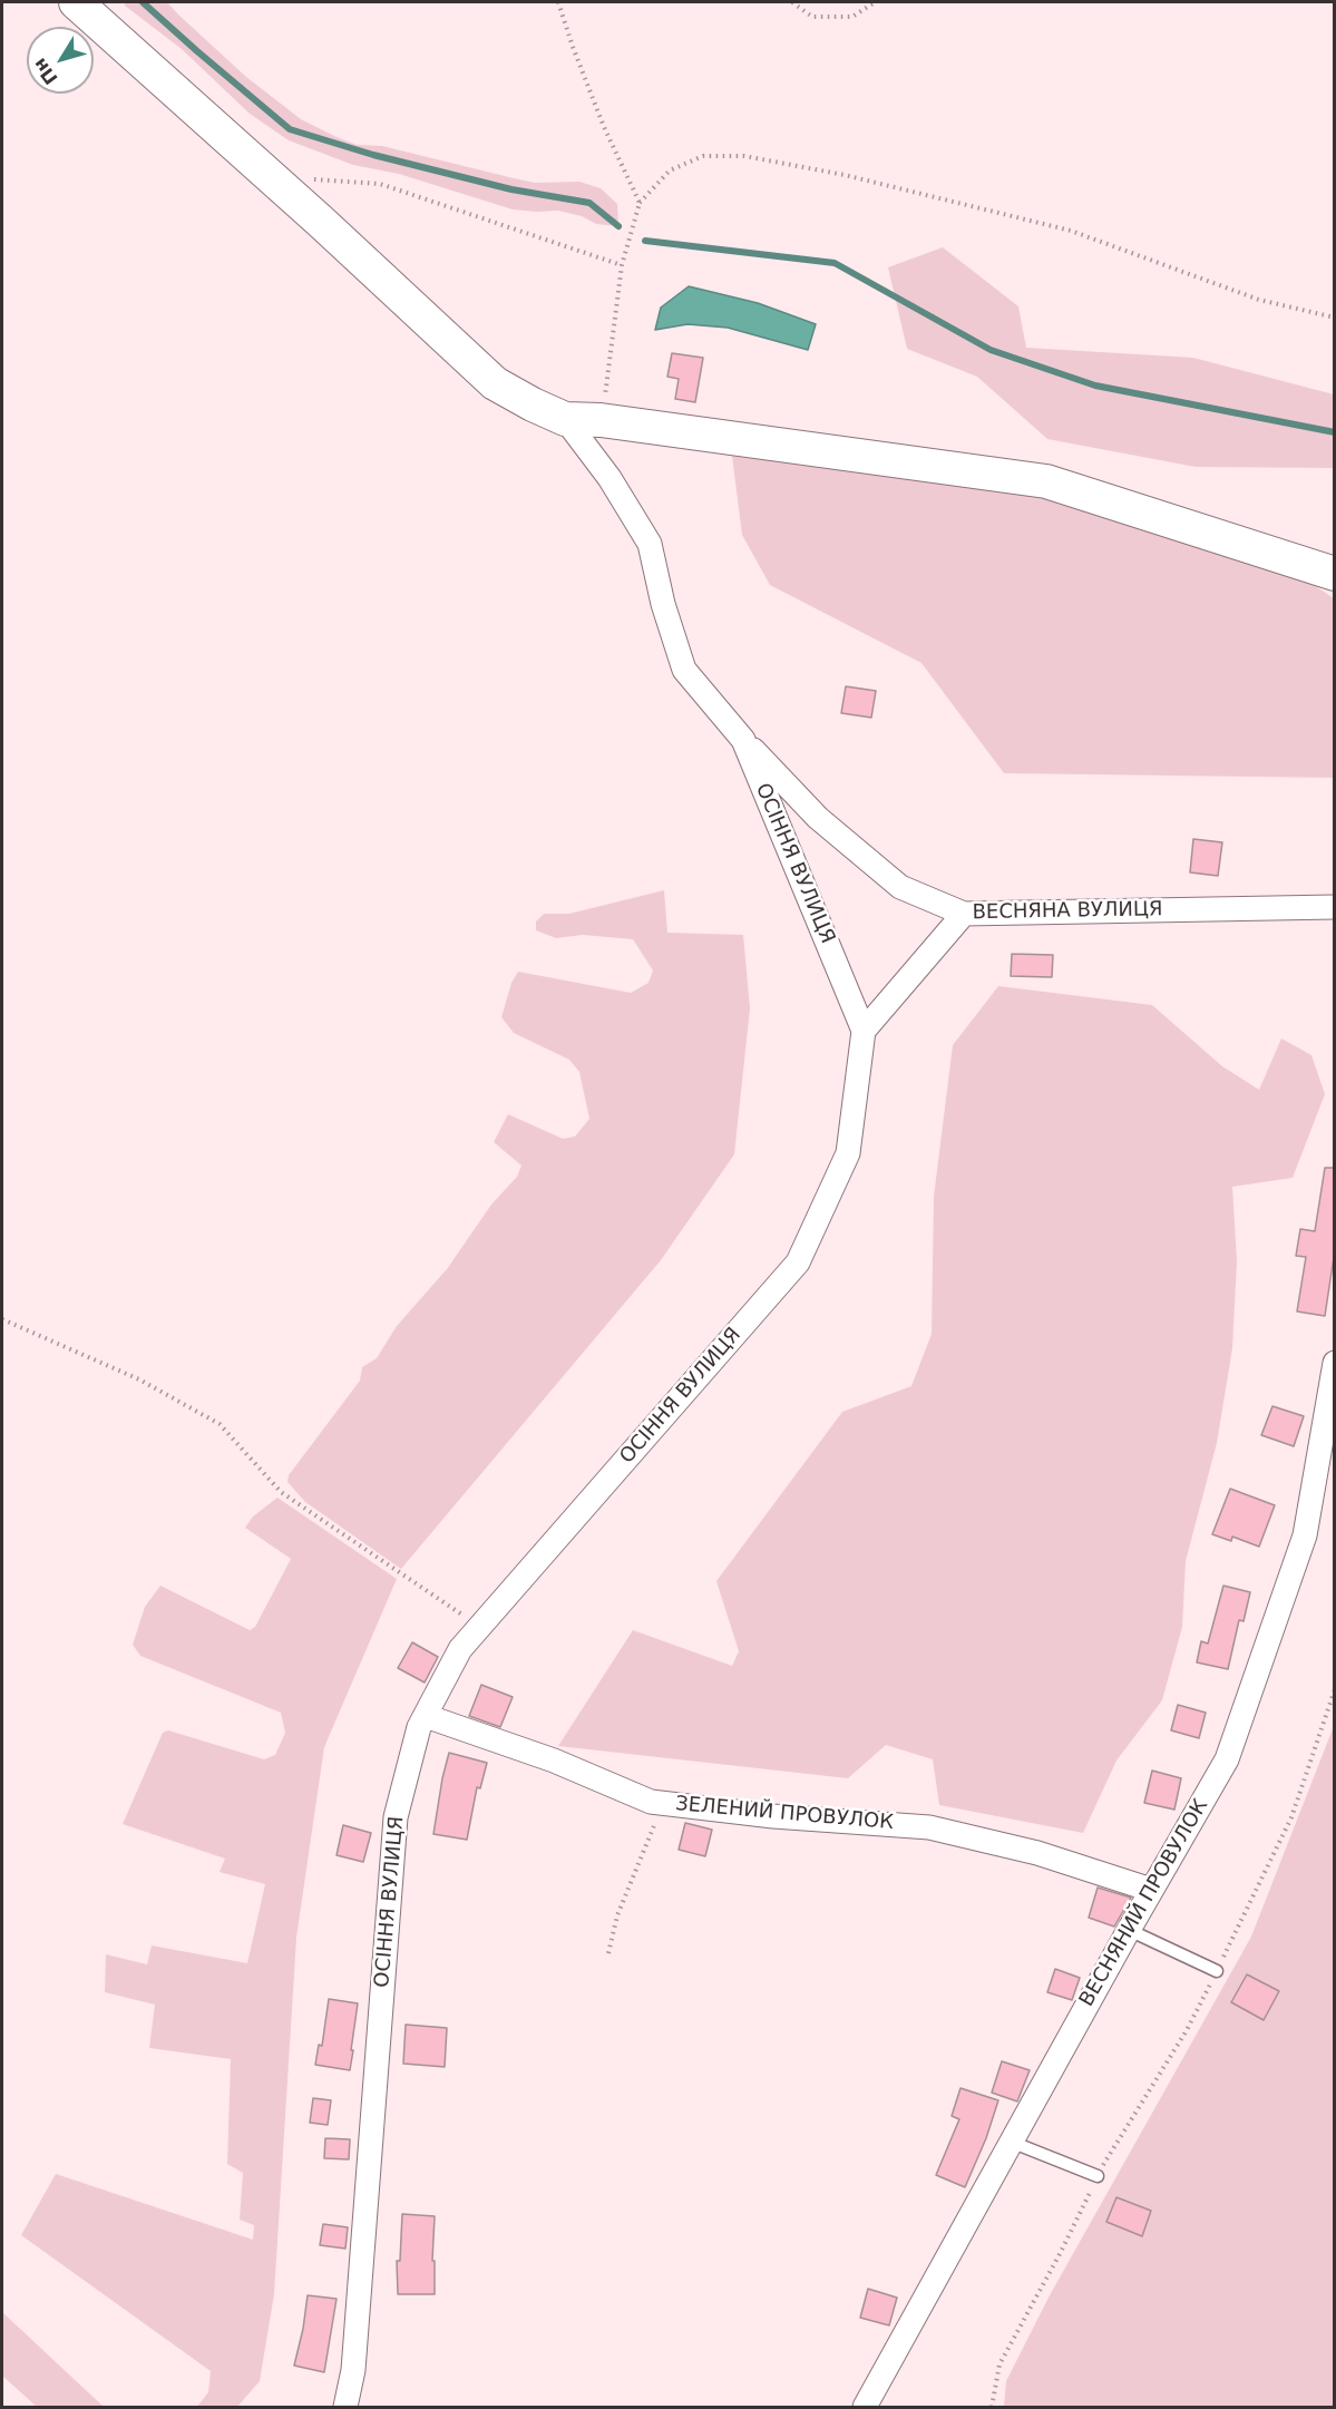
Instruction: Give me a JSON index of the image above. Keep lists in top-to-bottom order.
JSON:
{
  "streets": {
    "street": [
      "ОСІННЯ ВУЛИЦЯ",
      "ВЕСНЯНА ВУЛИЦЯ",
      "ЗЕЛЕНИЙ ПРОВУЛОК",
      "ВЕСНЯНИЙ ПРОВУЛОК"
    ]
  },
  "crossings": [
    ["ОСІННЯ ВУЛИЦЯ", "ВЕСНЯНА ВУЛИЦЯ"],
    ["ОСІННЯ ВУЛИЦЯ", "ЗЕЛЕНИЙ ПРОВУЛОК"],
    ["ЗЕЛЕНИЙ ПРОВУЛОК", "ВЕСНЯНИЙ ПРОВУЛОК"]
  ],
  "north": "bottom left"
}
